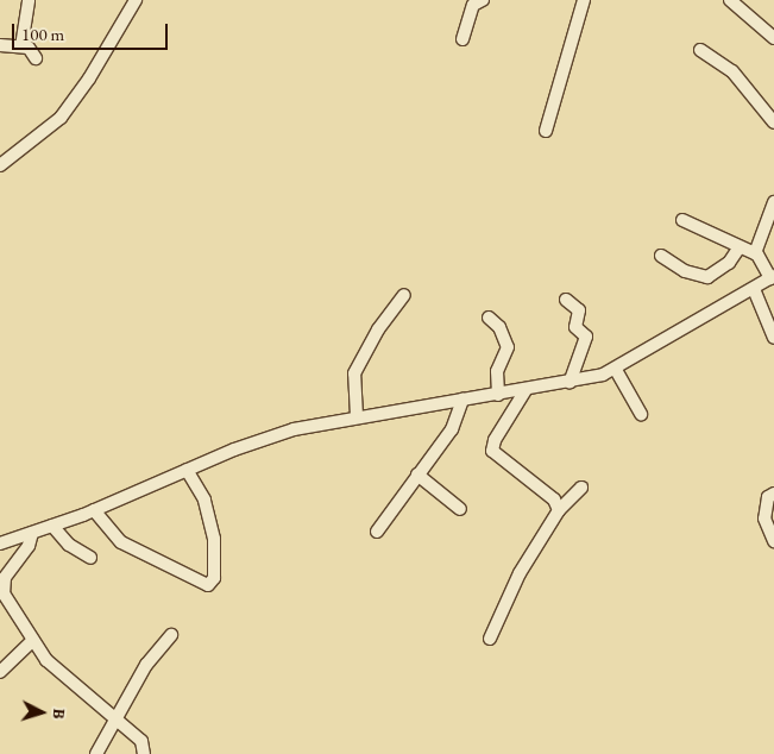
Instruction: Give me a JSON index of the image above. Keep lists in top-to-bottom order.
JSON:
{
  "scale_bar": "100 m",
  "north": "right"
}
